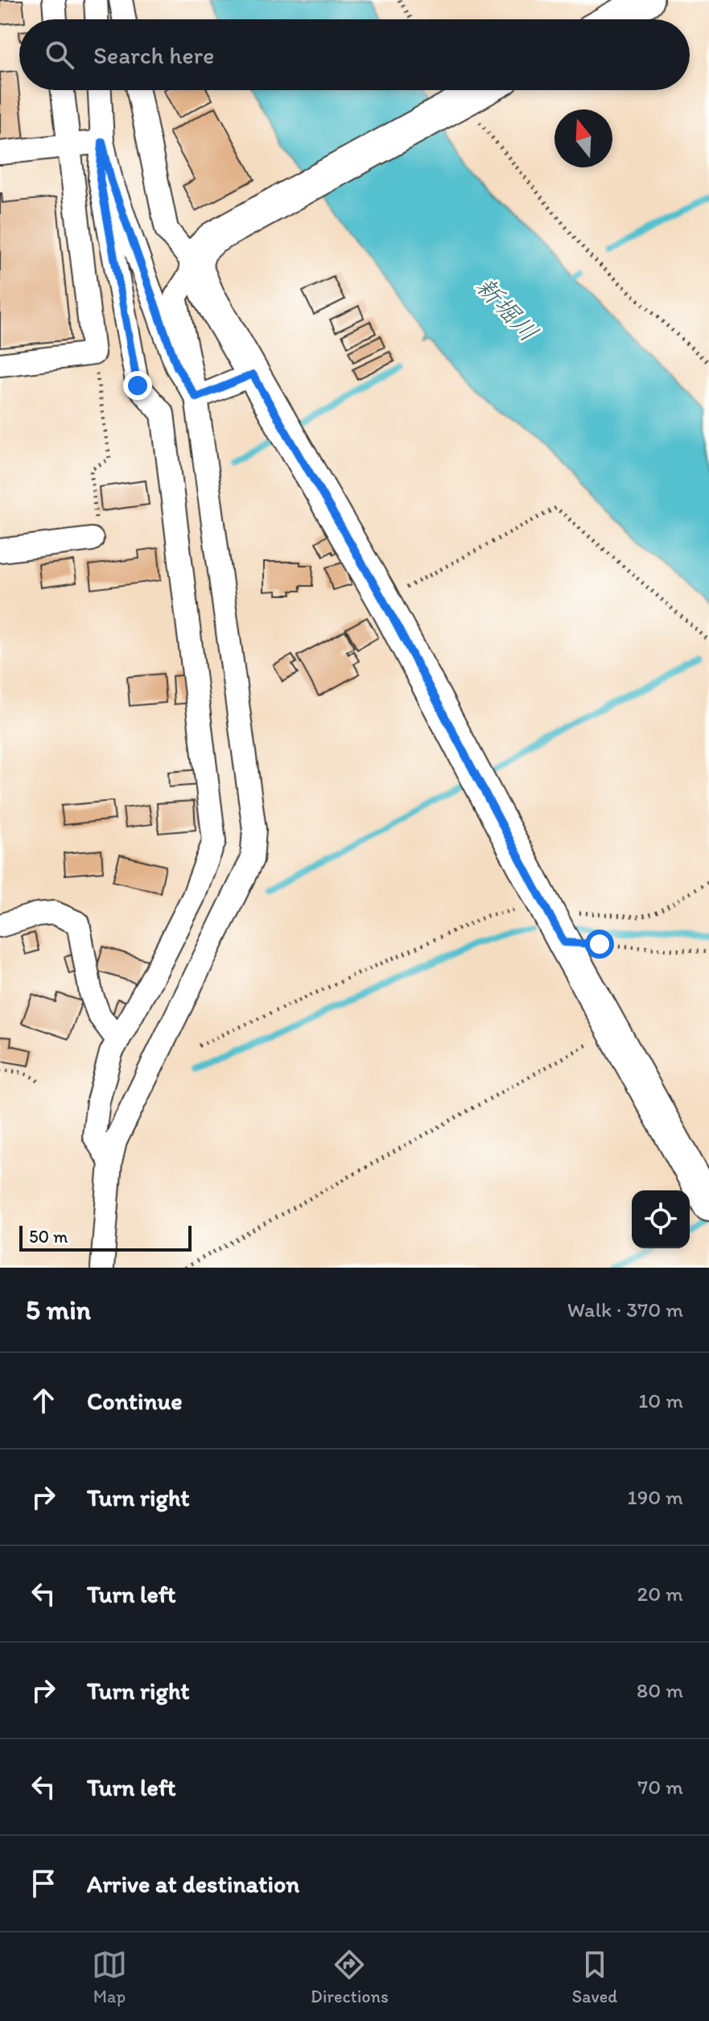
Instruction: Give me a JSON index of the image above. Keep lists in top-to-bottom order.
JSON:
{
  "water": ["新堀川"],
  "scale_bar": "50 m",
  "north": "top",
  "page": {
    "search": "Search here",
    "scale": "50 m",
    "heading": ["5 min", "Walk · 370 m"],
    "list": [
      ["Continue", "10 m"],
      ["Turn right", "190 m"],
      ["Turn left", "20 m"],
      ["Turn right", "80 m"],
      ["Turn left", "70 m"],
      "Arrive at destination"
    ],
    "nav": ["Map", "Directions", "Saved"]
  }
}
